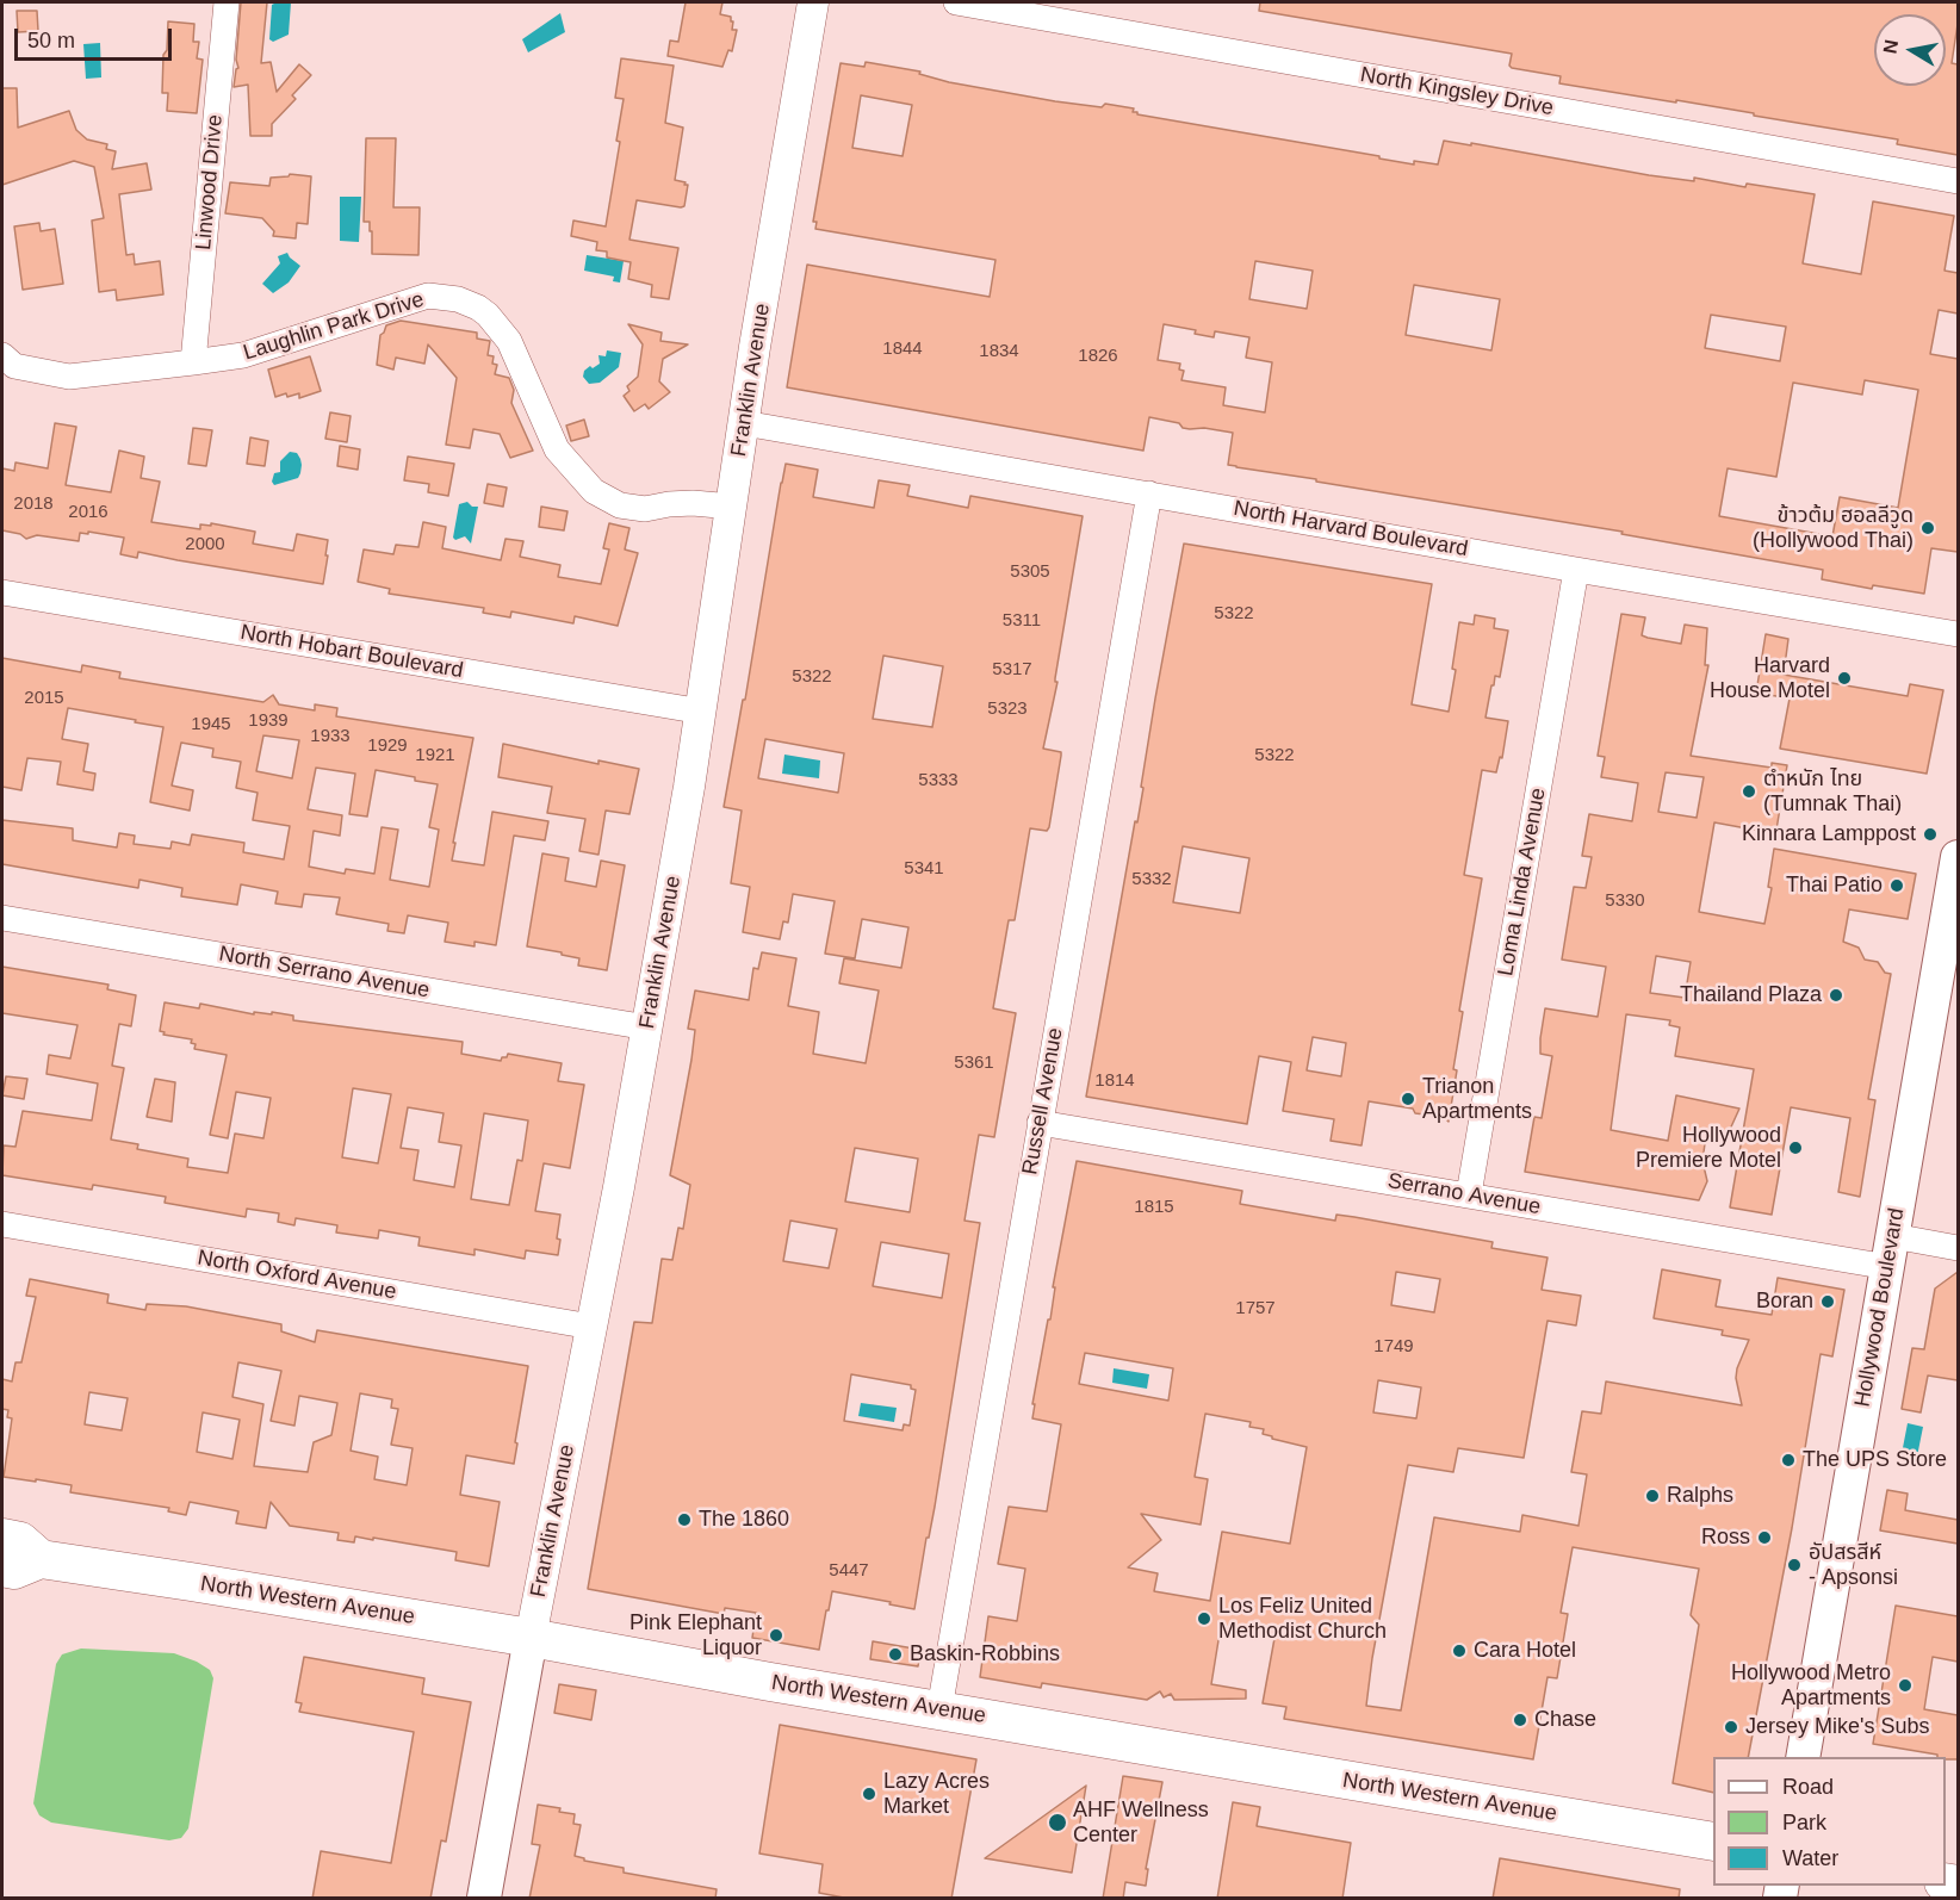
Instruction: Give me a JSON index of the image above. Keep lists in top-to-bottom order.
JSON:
{
  "streets": {
    "main road": ["Franklin Avenue", "Hollywood Boulevard", "North Western Avenue"],
    "street": [
      "North Kingsley Drive",
      "Linwood Drive",
      "Laughlin Park Drive",
      "North Harvard Boulevard",
      "North Hobart Boulevard",
      "Loma Linda Avenue",
      "North Serrano Avenue",
      "Russell Avenue",
      "Serrano Avenue",
      "North Oxford Avenue"
    ]
  },
  "crossings": [
    ["Linwood Drive", "Laughlin Park Drive"],
    ["Laughlin Park Drive", "Franklin Avenue"],
    ["Franklin Avenue", "North Harvard Boulevard"],
    ["Franklin Avenue", "North Hobart Boulevard"],
    ["Franklin Avenue", "North Serrano Avenue"],
    ["Franklin Avenue", "North Oxford Avenue"],
    ["Franklin Avenue", "North Western Avenue"],
    ["North Harvard Boulevard", "Loma Linda Avenue"],
    ["North Harvard Boulevard", "Russell Avenue"],
    ["Loma Linda Avenue", "Serrano Avenue"],
    ["Russell Avenue", "Serrano Avenue"],
    ["Russell Avenue", "North Western Avenue"],
    ["Serrano Avenue", "Hollywood Boulevard"]
  ],
  "places": [
    "ข้าวต้ม ฮอลลีวูด (Hollywood Thai)",
    "Harvard House Motel",
    "ตำหนัก ไทย (Tumnak Thai)",
    "Kinnara Lamppost",
    "Thai Patio",
    "Thailand Plaza",
    "Trianon Apartments",
    "Hollywood Premiere Motel",
    "Boran",
    "The UPS Store",
    "Ralphs",
    "The 1860",
    "Ross",
    "อัปสรสีห์ - Apsonsi",
    "Los Feliz United Methodist Church",
    "Pink Elephant Liquor",
    "Cara Hotel",
    "Baskin-Robbins",
    "Hollywood Metro Apartments",
    "Chase",
    "Jersey Mike's Subs",
    "Lazy Acres Market",
    "AHF Wellness Center"
  ],
  "house_numbers": [
    "1844",
    "1834",
    "1826",
    "2018",
    "2016",
    "2000",
    "5305",
    "5322",
    "5311",
    "5317",
    "5322",
    "2015",
    "5323",
    "1939",
    "1945",
    "1933",
    "1929",
    "1921",
    "5322",
    "5333",
    "5341",
    "5332",
    "5330",
    "5361",
    "1814",
    "1815",
    "1757",
    "1749",
    "5447"
  ],
  "legend": ["Road", "Park", "Water"],
  "scale_bar": "50 m",
  "north": "left"
}
